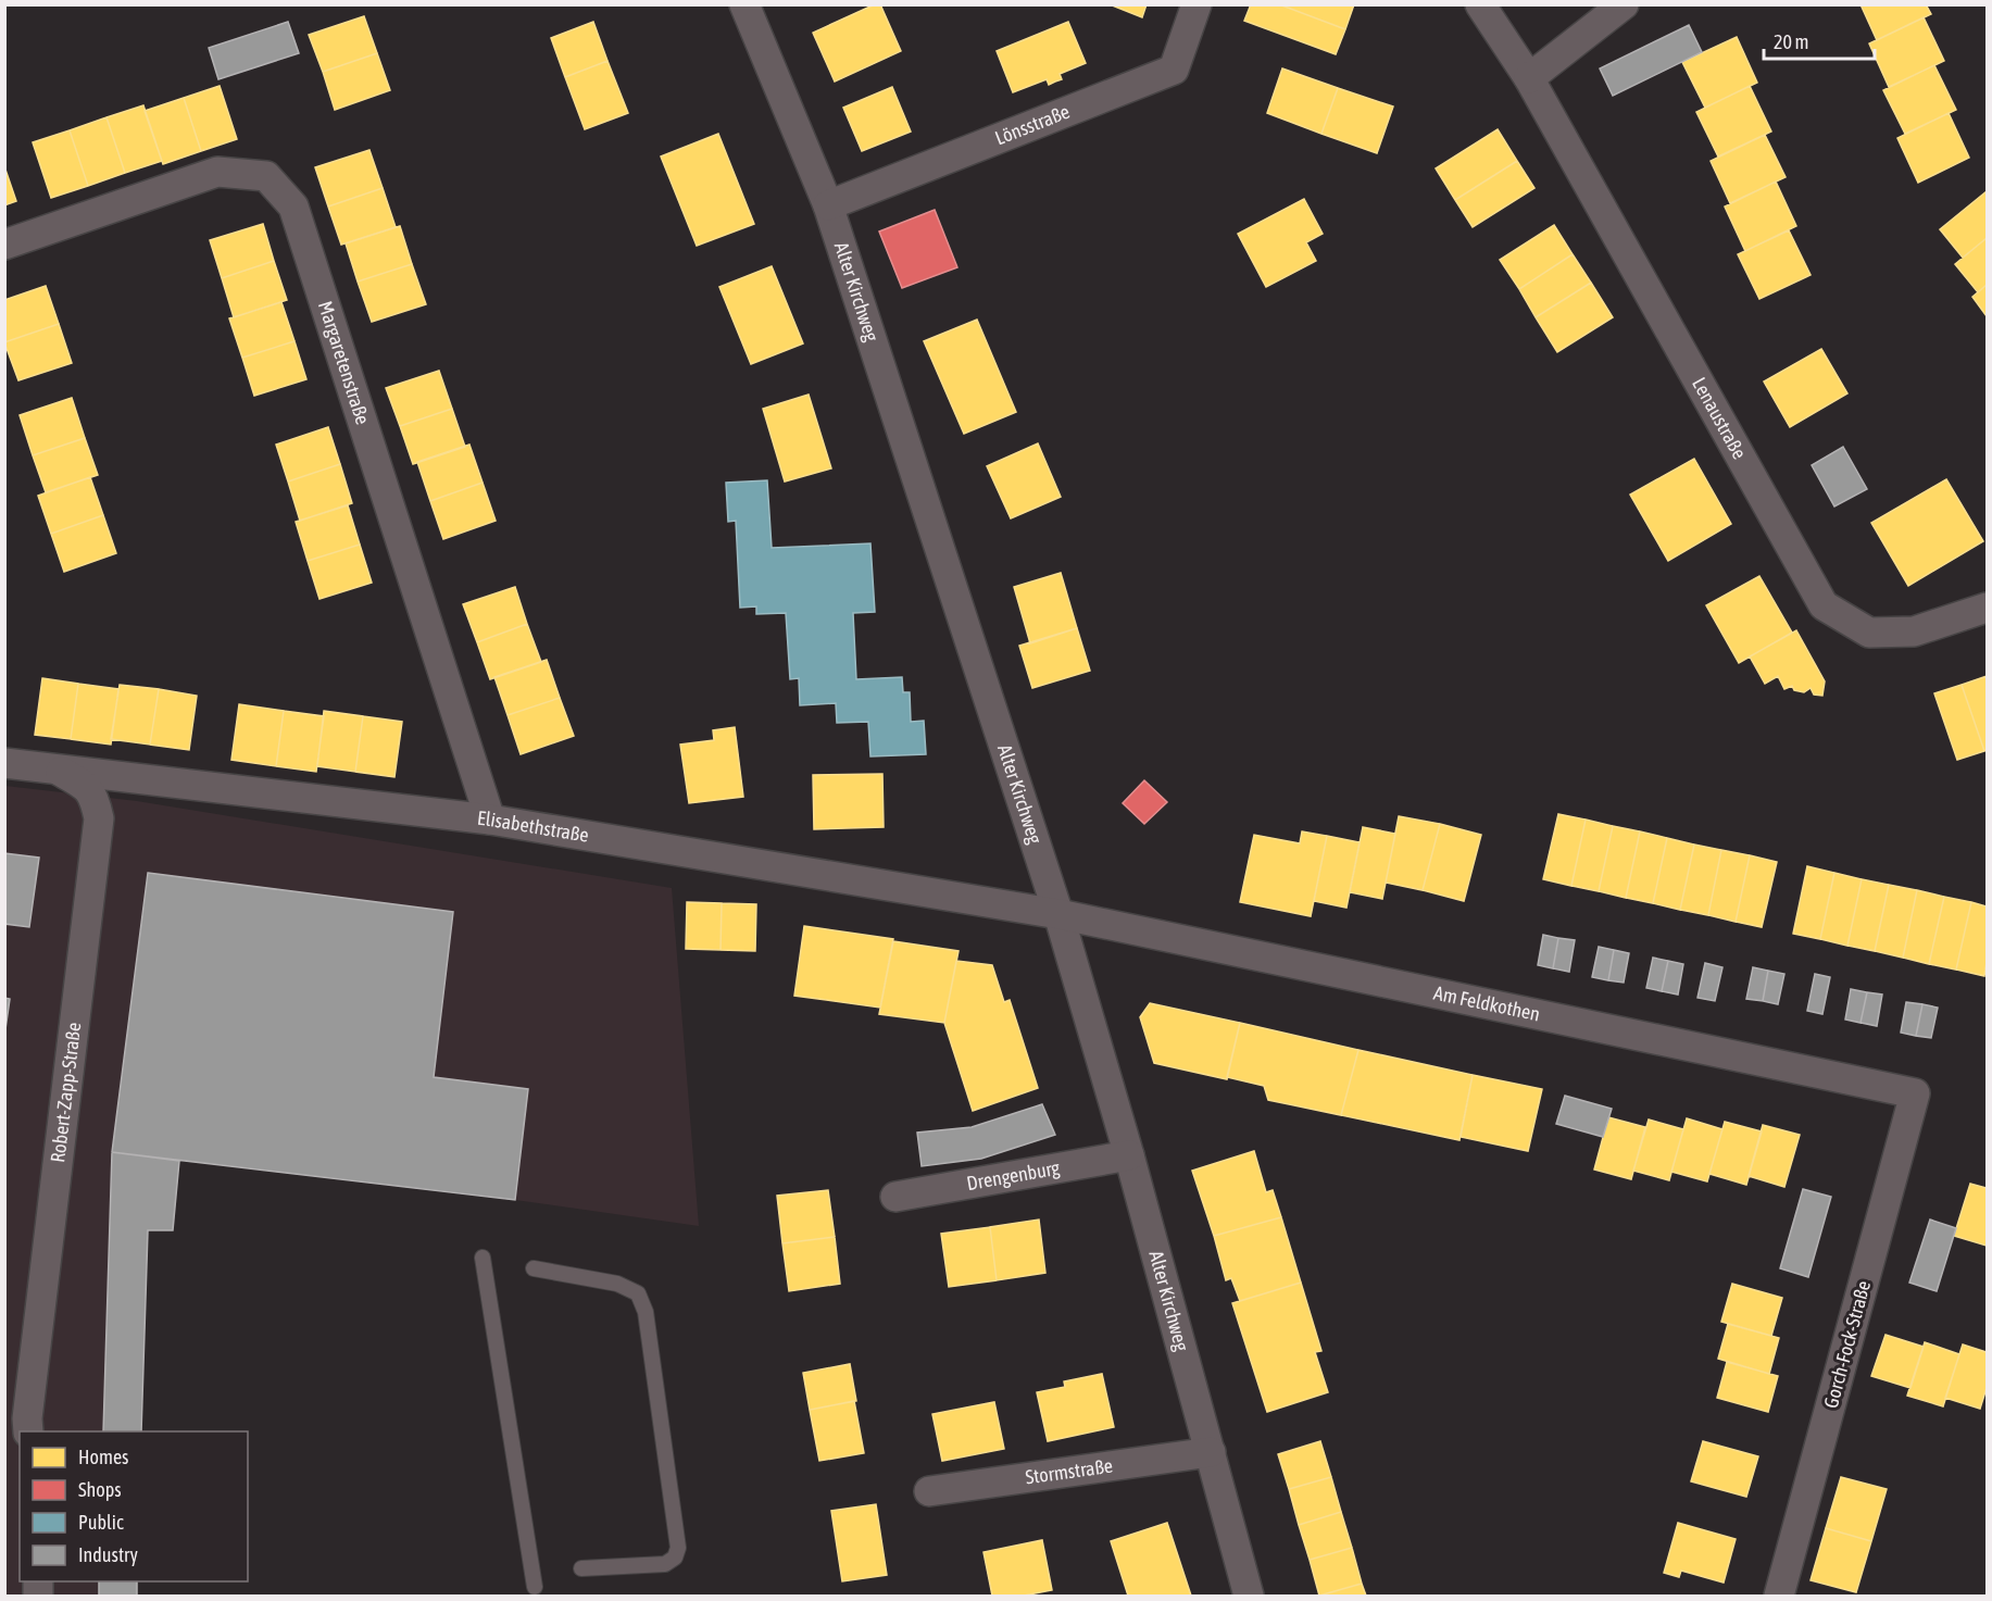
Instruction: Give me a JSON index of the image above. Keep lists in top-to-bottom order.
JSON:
{
  "streets": {
    "street": [
      "Lönsstraße",
      "Alter Kirchweg",
      "Margaretenstraße",
      "Lenaustraße",
      "Elisabethstraße",
      "Am Feldkothen",
      "Robert-Zapp-Straße",
      "Drengenburg",
      "Gorch-Fock-Straße",
      "Stormstraße"
    ]
  },
  "crossings": [
    ["Lönsstraße", "Alter Kirchweg"],
    ["Alter Kirchweg", "Elisabethstraße"],
    ["Alter Kirchweg", "Am Feldkothen"],
    ["Alter Kirchweg", "Drengenburg"],
    ["Alter Kirchweg", "Stormstraße"],
    ["Margaretenstraße", "Elisabethstraße"],
    ["Elisabethstraße", "Am Feldkothen"],
    ["Elisabethstraße", "Robert-Zapp-Straße"],
    ["Am Feldkothen", "Gorch-Fock-Straße"]
  ],
  "legend": [
    "Homes",
    "Shops",
    "Public",
    "Industry"
  ],
  "scale_bar": "20 m"
}
